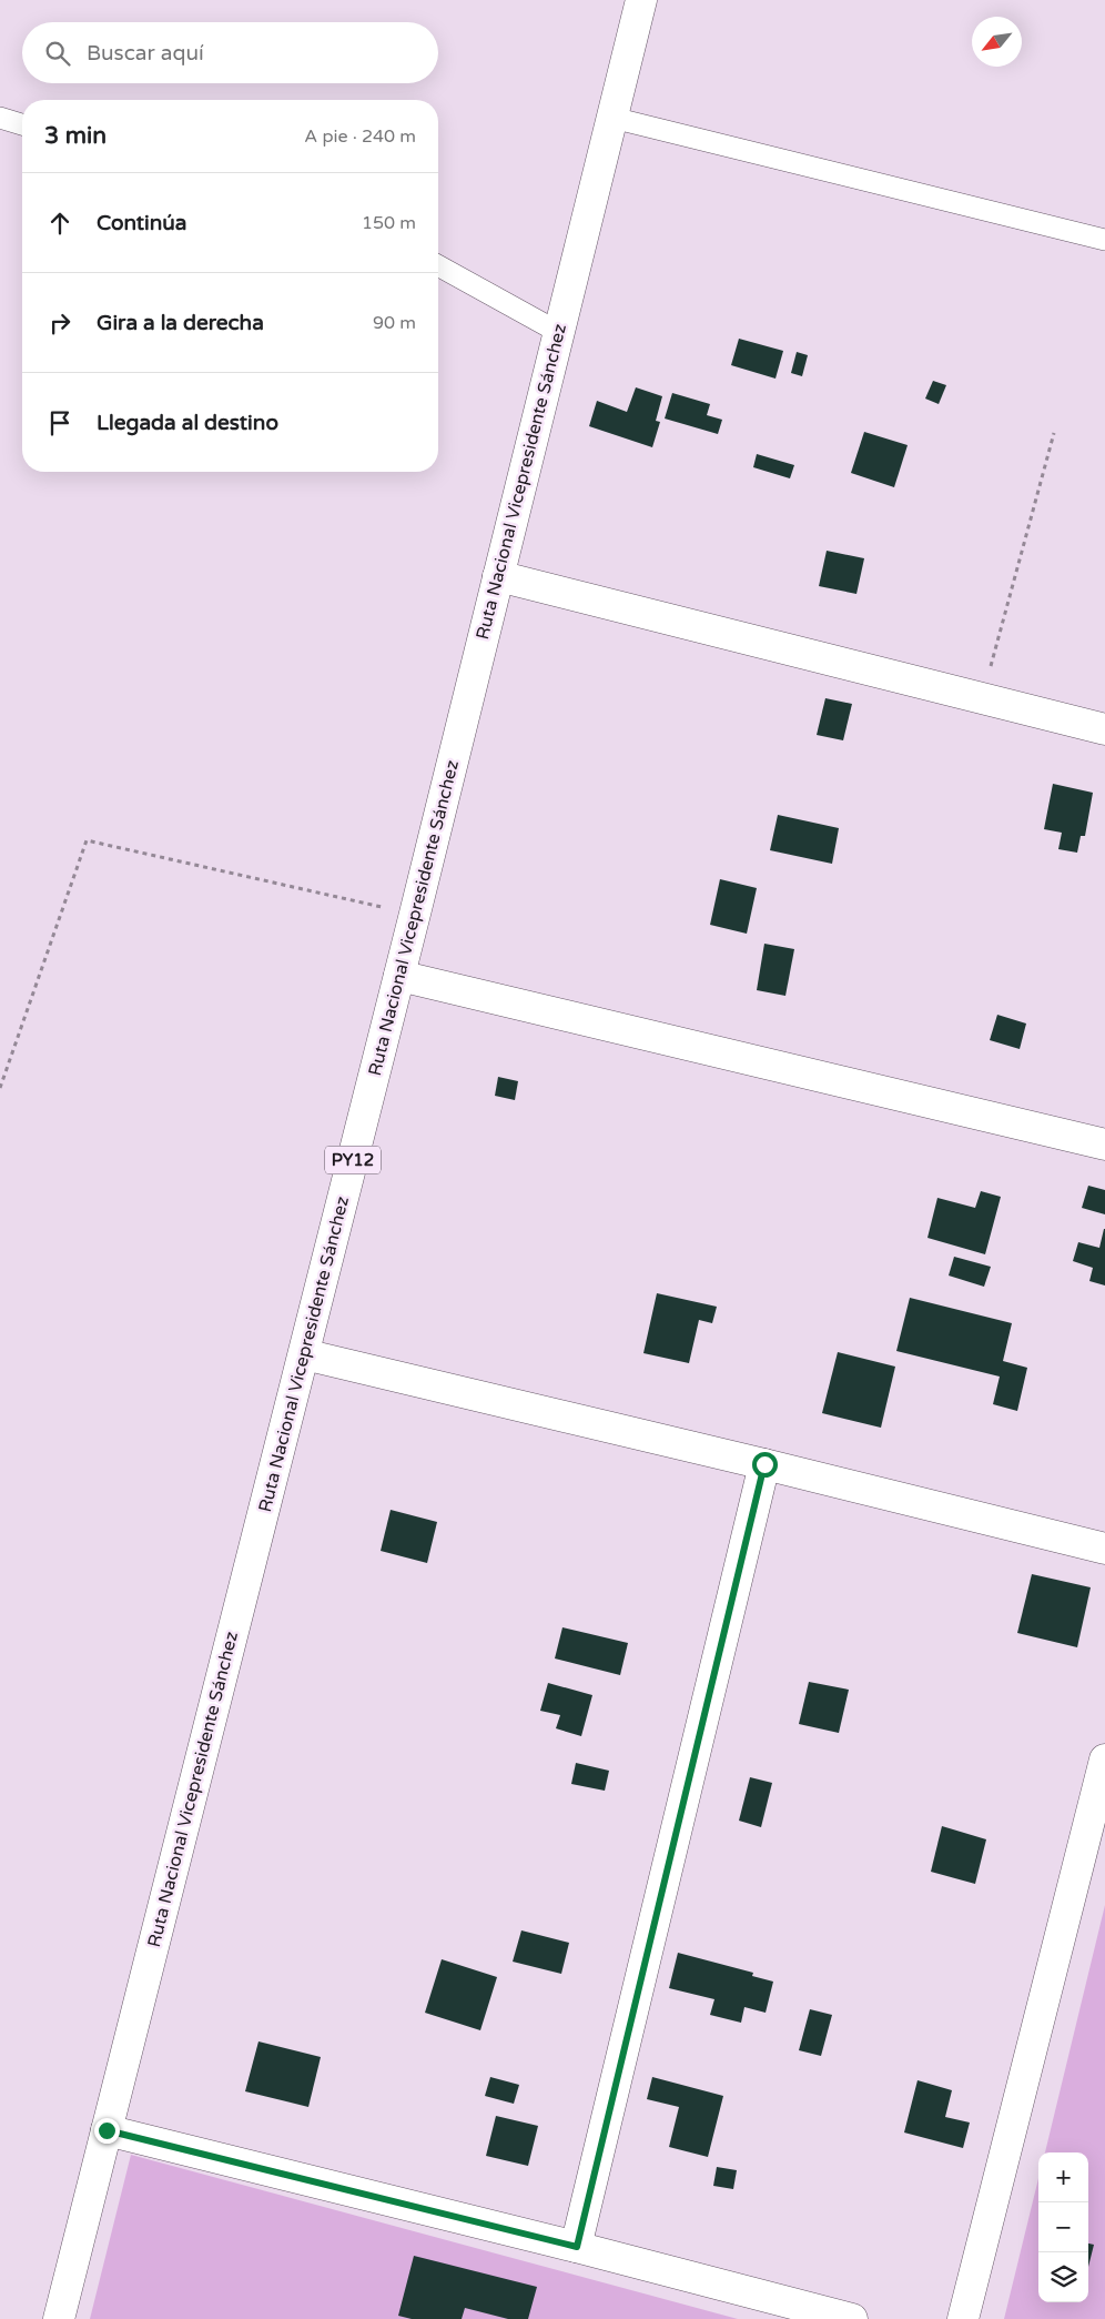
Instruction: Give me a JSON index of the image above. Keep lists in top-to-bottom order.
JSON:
{
  "streets": {
    "main road": ["Ruta Nacional Vicepresidente Sánchez", "PY12"]
  },
  "north": "bottom left",
  "page": {
    "search": "Buscar aquí",
    "heading": ["3 min", "A pie · 240 m"],
    "list": [
      ["Continúa", "150 m"],
      ["Gira a la derecha", "90 m"],
      "Llegada al destino"
    ],
    "map_buttons": ["+", "−"]
  }
}
